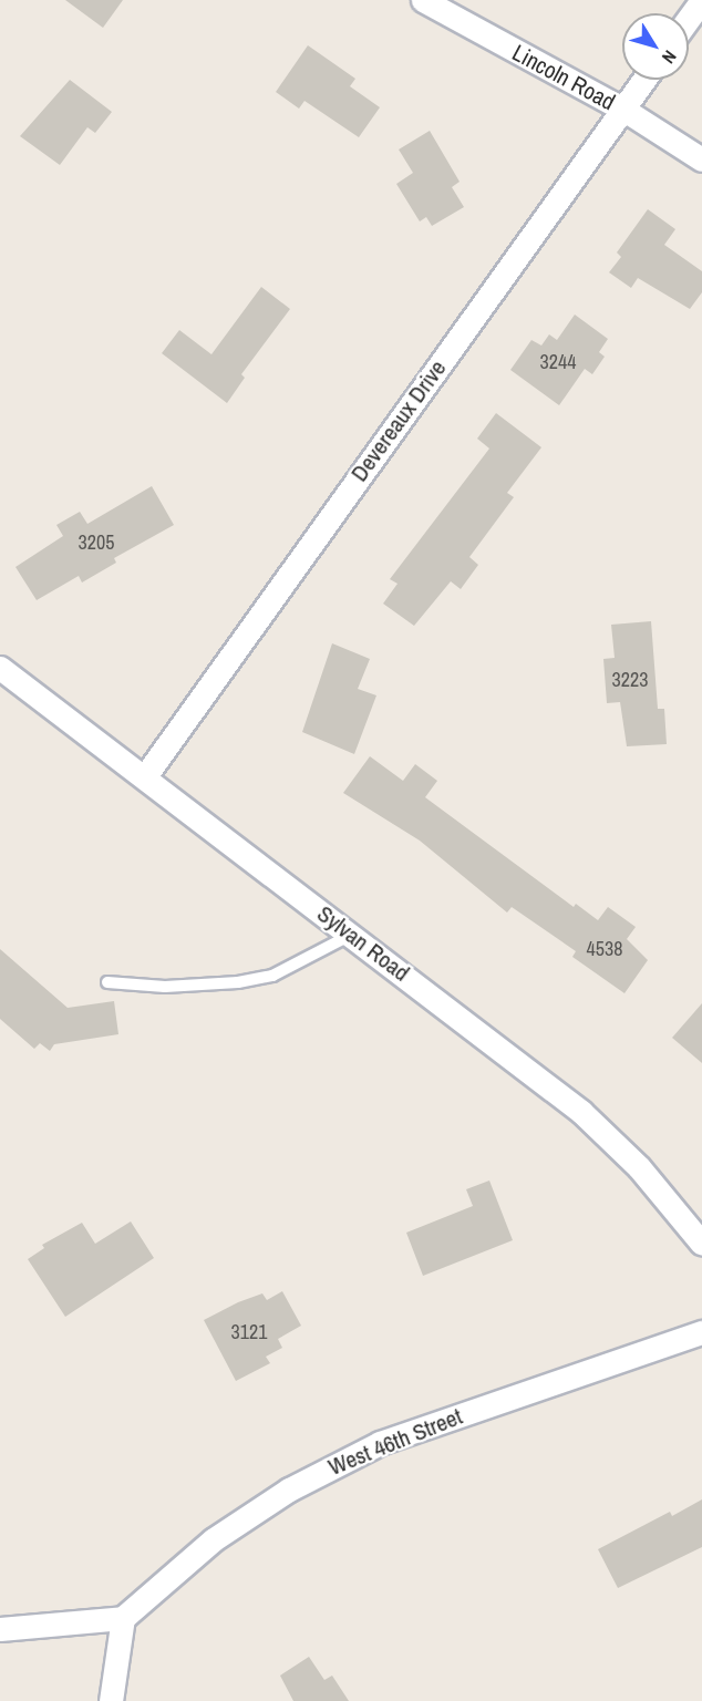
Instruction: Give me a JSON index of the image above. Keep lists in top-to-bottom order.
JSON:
{
  "streets": {
    "street": [
      "Lincoln Road",
      "Devereaux Drive",
      "Sylvan Road",
      "West 46th Street"
    ]
  },
  "crossings": [
    ["Lincoln Road", "Devereaux Drive"],
    ["Devereaux Drive", "Sylvan Road"]
  ],
  "house_numbers": [
    "3244",
    "3205",
    "3223",
    "4538",
    "3121"
  ],
  "north": "bottom right"
}
